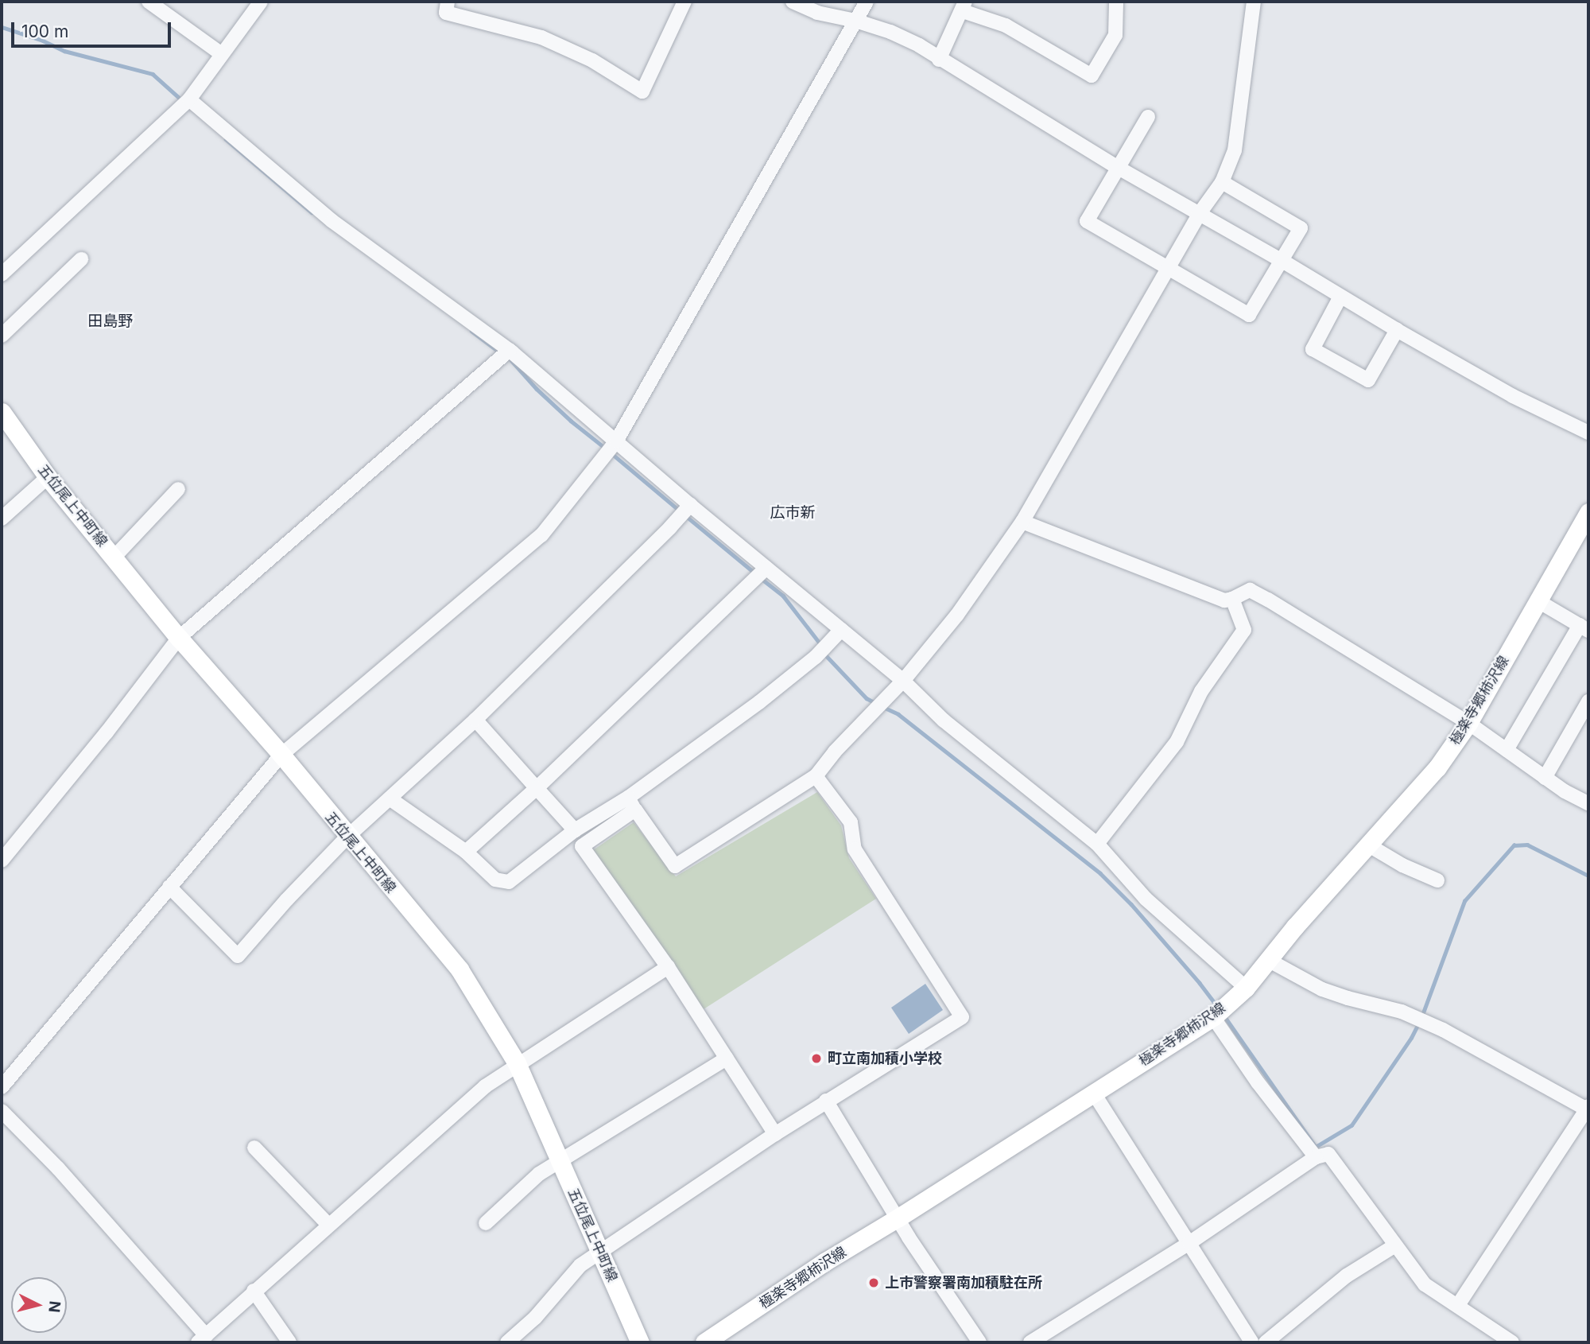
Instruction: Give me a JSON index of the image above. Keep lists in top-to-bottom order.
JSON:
{
  "streets": {
    "main road": ["五位尾上中町線", "極楽寺郷柿沢線"]
  },
  "districts": ["田島野", "広市新"],
  "places": ["町立南加積小学校", "上市警察署南加積駐在所"],
  "scale_bar": "100 m",
  "north": "right"
}
